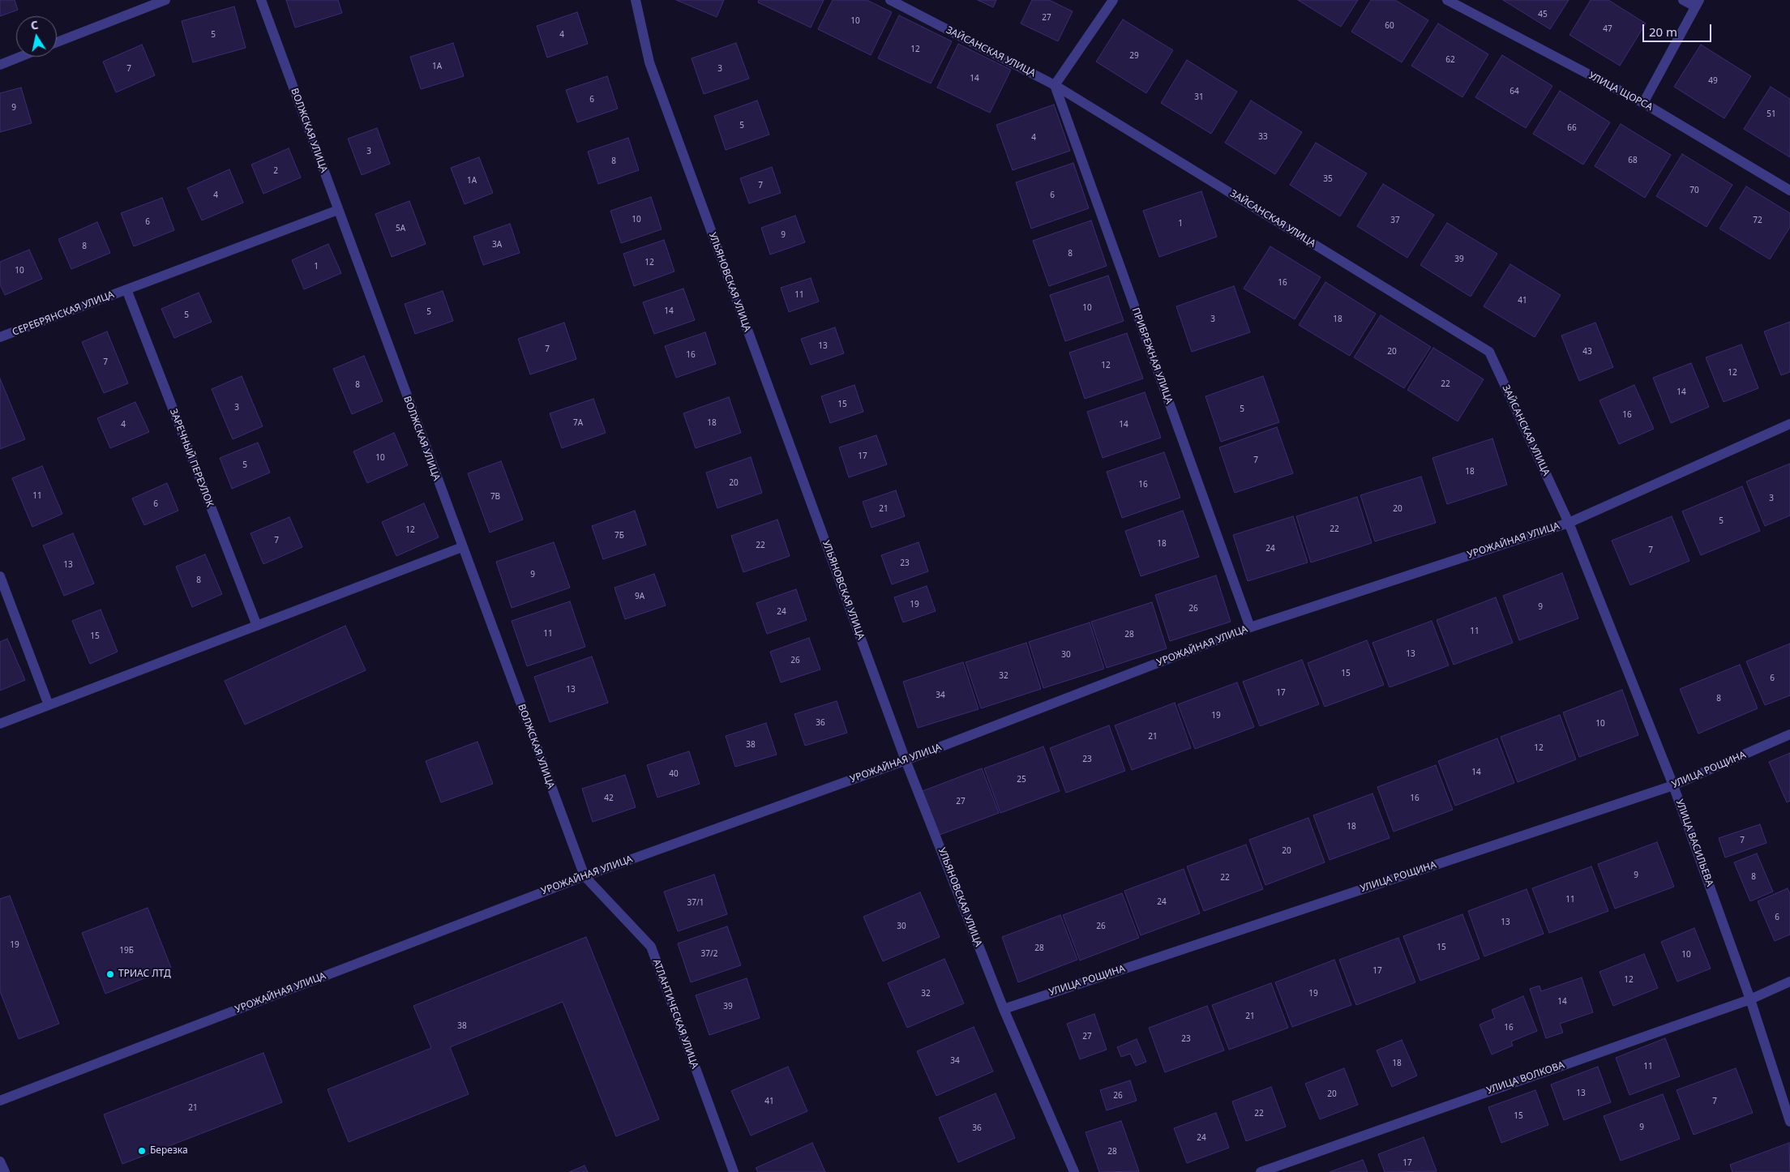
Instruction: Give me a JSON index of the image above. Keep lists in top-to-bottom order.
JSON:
{
  "streets": {
    "street": [
      "ЗАЙСАНСКАЯ УЛИЦА",
      "УЛИЦА ЩОРСА",
      "ВОЛЖСКАЯ УЛИЦА",
      "УЛЬЯНОВСКАЯ УЛИЦА",
      "СЕРЕБРЯНСКАЯ УЛИЦА",
      "ПРИБРЕЖНАЯ УЛИЦА",
      "ЗАРЕЧНЫЙ ПЕРЕУЛОК",
      "УРОЖАЙНАЯ УЛИЦА",
      "УЛИЦА РОЩИНА",
      "УЛИЦА ВАСИЛЬЕВА",
      "АТЛАНТИЧЕСКАЯ УЛИЦА",
      "УЛИЦА ВОЛКОВА"
    ]
  },
  "crossings": [
    ["ЗАЙСАНСКАЯ УЛИЦА", "ПРИБРЕЖНАЯ УЛИЦА"],
    ["ЗАЙСАНСКАЯ УЛИЦА", "УРОЖАЙНАЯ УЛИЦА"],
    ["ЗАЙСАНСКАЯ УЛИЦА", "УЛИЦА ВАСИЛЬЕВА"],
    ["ВОЛЖСКАЯ УЛИЦА", "СЕРЕБРЯНСКАЯ УЛИЦА"],
    ["ВОЛЖСКАЯ УЛИЦА", "УРОЖАЙНАЯ УЛИЦА"],
    ["ВОЛЖСКАЯ УЛИЦА", "АТЛАНТИЧЕСКАЯ УЛИЦА"],
    ["УЛЬЯНОВСКАЯ УЛИЦА", "УРОЖАЙНАЯ УЛИЦА"],
    ["УЛЬЯНОВСКАЯ УЛИЦА", "УЛИЦА РОЩИНА"],
    ["СЕРЕБРЯНСКАЯ УЛИЦА", "ЗАРЕЧНЫЙ ПЕРЕУЛОК"],
    ["ПРИБРЕЖНАЯ УЛИЦА", "УРОЖАЙНАЯ УЛИЦА"],
    ["УРОЖАЙНАЯ УЛИЦА", "УЛИЦА ВАСИЛЬЕВА"],
    ["УРОЖАЙНАЯ УЛИЦА", "АТЛАНТИЧЕСКАЯ УЛИЦА"],
    ["УЛИЦА РОЩИНА", "УЛИЦА ВАСИЛЬЕВА"],
    ["УЛИЦА ВАСИЛЬЕВА", "УЛИЦА ВОЛКОВА"]
  ],
  "places": ["ТРИАС ЛТД", "Березка"],
  "house_numbers": [
    "45",
    "27",
    "10",
    "60",
    "47",
    "5",
    "4",
    "12",
    "29",
    "62",
    "1А",
    "7",
    "3",
    "14",
    "49",
    "64",
    "31",
    "6",
    "9",
    "51",
    "5",
    "66",
    "33",
    "4",
    "3",
    "68",
    "8",
    "2",
    "35",
    "1А",
    "7",
    "70",
    "4",
    "6",
    "10",
    "37",
    "72",
    "6",
    "1",
    "5А",
    "9",
    "3А",
    "8",
    "8",
    "39",
    "12",
    "1",
    "10",
    "16",
    "11",
    "41",
    "10",
    "14",
    "5",
    "5",
    "3",
    "18",
    "13",
    "7",
    "20",
    "43",
    "16",
    "7",
    "12",
    "12",
    "22",
    "8",
    "14",
    "15",
    "3",
    "5",
    "16",
    "7А",
    "18",
    "4",
    "14",
    "17",
    "10",
    "7",
    "5",
    "18",
    "20",
    "16",
    "11",
    "7В",
    "3",
    "6",
    "21",
    "20",
    "5",
    "22",
    "12",
    "7Б",
    "7",
    "18",
    "22",
    "24",
    "7",
    "23",
    "13",
    "9",
    "8",
    "9А",
    "19",
    "9",
    "26",
    "24",
    "11",
    "11",
    "28",
    "15",
    "13",
    "30",
    "26",
    "15",
    "32",
    "6",
    "13",
    "17",
    "34",
    "8",
    "19",
    "36",
    "10",
    "21",
    "38",
    "12",
    "23",
    "14",
    "40",
    "25",
    "42",
    "16",
    "27",
    "18",
    "7",
    "20",
    "9",
    "8",
    "22",
    "11",
    "24",
    "37/1",
    "6",
    "13",
    "30",
    "26",
    "19",
    "15",
    "28",
    "19Б",
    "37/2",
    "10",
    "17",
    "12",
    "32",
    "19",
    "14",
    "39",
    "21",
    "38",
    "16",
    "27",
    "23",
    "34",
    "18",
    "11",
    "13",
    "20",
    "26",
    "41",
    "7",
    "21",
    "22",
    "15",
    "9",
    "36",
    "24",
    "28",
    "17"
  ],
  "scale_bar": "20 m",
  "north": "top"
}
